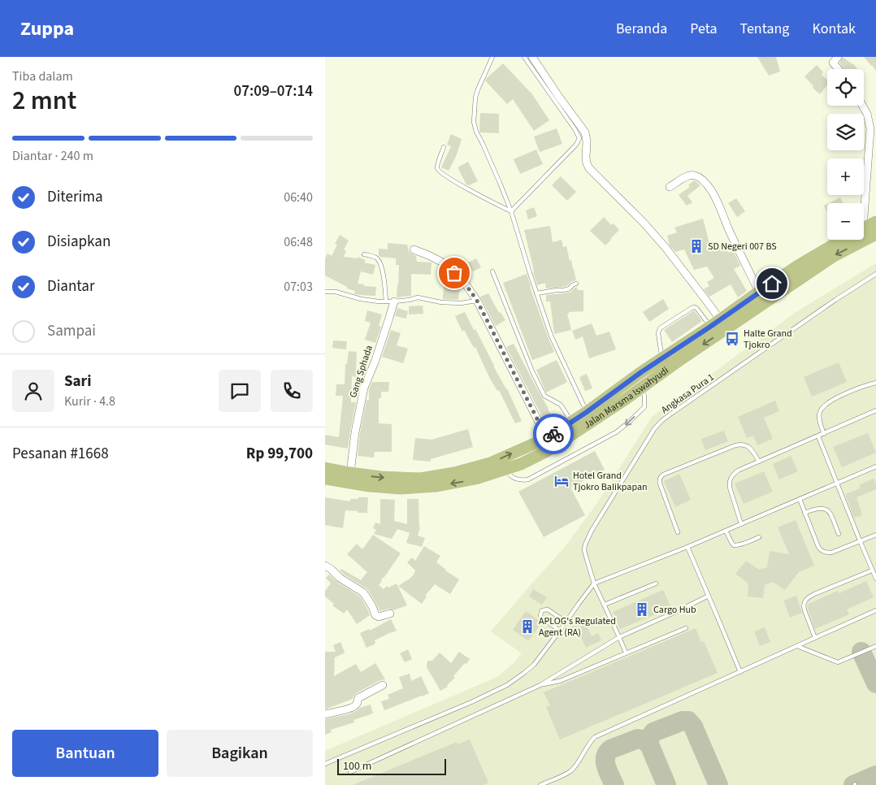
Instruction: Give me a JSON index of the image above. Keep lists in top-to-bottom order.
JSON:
{
  "streets": {
    "highway": ["Jalan Marsma Iswahyudi"],
    "street": ["Gang Sphada"],
    "lane": ["Angkasa Pura 1"]
  },
  "crossings": [
    ["Gang Sphada", "Jalan Marsma Iswahyudi"]
  ],
  "places": {
    "building": ["SD Negeri 007 BS", "Cargo Hub", "APLOG's Regulated Agent (RA)"],
    "bus stop": ["Halte Grand Tjokro"],
    "hotel": ["Hotel Grand Tjokro Balikpapan"]
  },
  "scale_bar": "100 m",
  "page": {
    "header": "Zuppa",
    "nav": [
      "Beranda",
      "Peta",
      "Tentang",
      "Kontak"
    ],
    "heading": ["2 mnt", "Tiba dalam", "07:09–07:14"],
    "panel": [
      "Sari",
      "Kurir · 4.8",
      "Pesanan #1668",
      "Rp 99,700"
    ],
    "map_buttons": ["+", "−"],
    "bar": "Diantar · 240 m",
    "list": [
      ["Diterima", "06:40"],
      ["Disiapkan", "06:48"],
      ["Diantar", "07:03"],
      "Sampai"
    ],
    "buttons": ["Bantuan", "Bagikan"],
    "scale": "100 m"
  }
}
